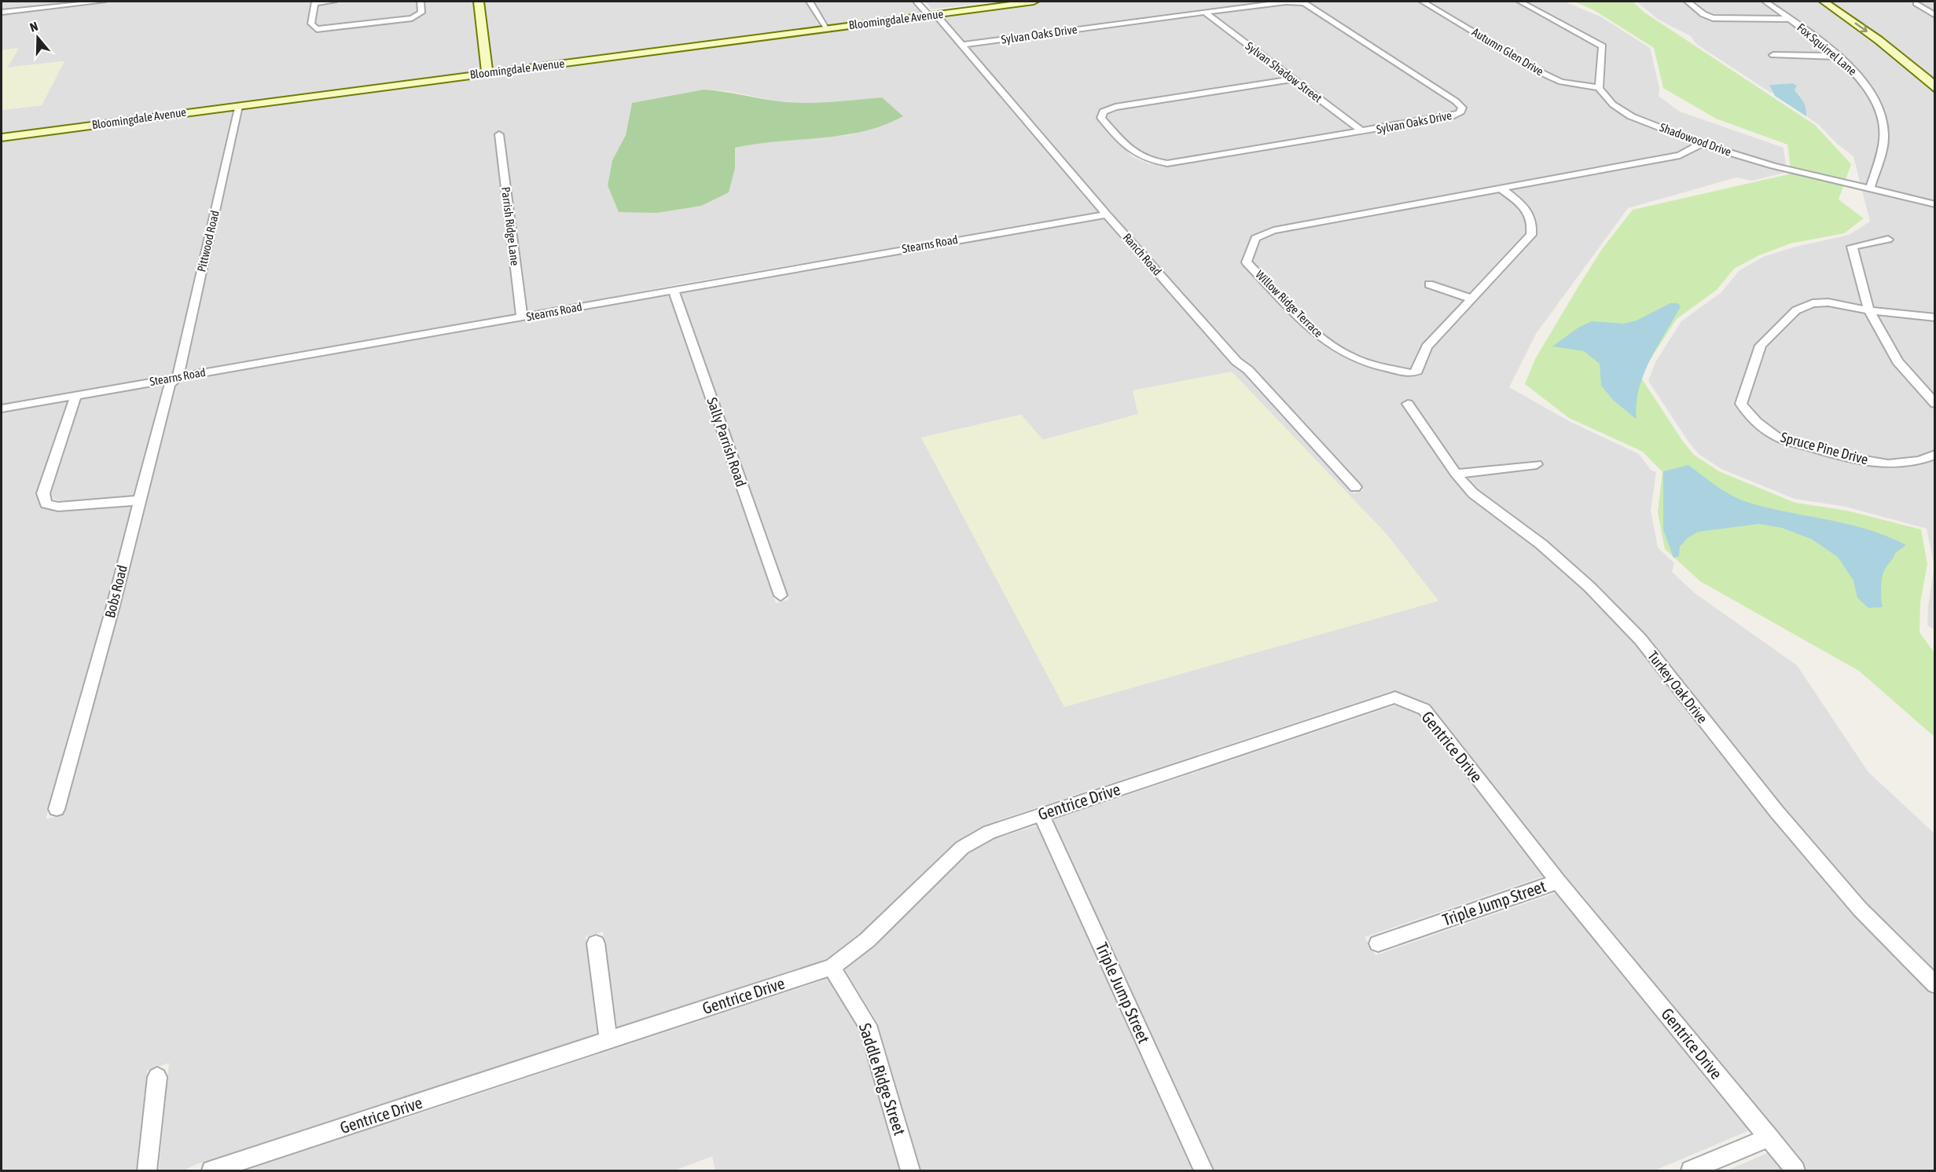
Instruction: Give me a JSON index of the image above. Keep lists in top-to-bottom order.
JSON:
{
  "streets": {
    "street": [
      "Bloomingdale Avenue",
      "Sylvan Oaks Drive",
      "Fox Squirrel Lane",
      "Autumn Glen Drive",
      "Sylvan Shadow Street",
      "Shadowood Drive",
      "Parrish Ridge Lane",
      "Pittwood Road",
      "Stearns Road",
      "Ranch Road",
      "Willow Ridge Terrace",
      "Sally Parrish Road",
      "Spruce Pine Drive",
      "Bobs Road",
      "Turkey Oak Drive",
      "Gentrice Drive",
      "Triple Jump Street",
      "Saddle Ridge Street"
    ]
  },
  "crossings": [
    ["Bloomingdale Avenue", "Pittwood Road"],
    ["Bloomingdale Avenue", "Ranch Road"],
    ["Sylvan Oaks Drive", "Sylvan Shadow Street"],
    ["Sylvan Oaks Drive", "Ranch Road"],
    ["Fox Squirrel Lane", "Shadowood Drive"],
    ["Autumn Glen Drive", "Shadowood Drive"],
    ["Shadowood Drive", "Willow Ridge Terrace"],
    ["Parrish Ridge Lane", "Stearns Road"],
    ["Pittwood Road", "Stearns Road"],
    ["Pittwood Road", "Bobs Road"],
    ["Stearns Road", "Ranch Road"],
    ["Stearns Road", "Sally Parrish Road"],
    ["Stearns Road", "Bobs Road"],
    ["Gentrice Drive", "Triple Jump Street"],
    ["Gentrice Drive", "Saddle Ridge Street"]
  ],
  "north": "top"
}
